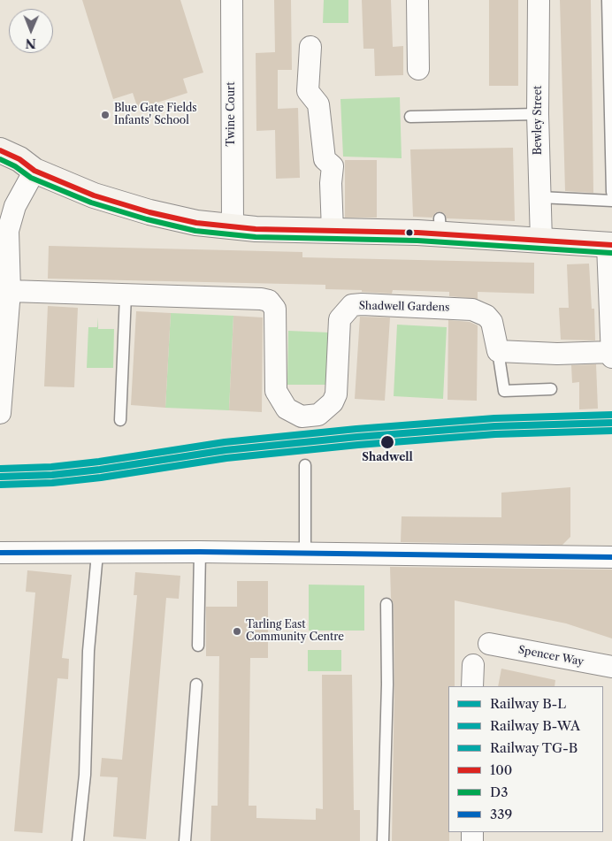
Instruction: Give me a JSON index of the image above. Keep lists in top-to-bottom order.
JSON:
{
  "streets": {
    "street": [
      "Twine Court",
      "Bewley Street",
      "Shadwell Gardens",
      "Spencer Way"
    ]
  },
  "places": ["Blue Gate Fields Infants' School", "Shadwell", "Tarling East Community Centre"],
  "lines": [
    "transit line 100",
    "transit line D3",
    "rail line TG-B",
    "rail line B-L",
    "rail line B-WA",
    "transit line 339"
  ],
  "legend": [
    "Railway B-L",
    "Railway B-WA",
    "Railway TG-B",
    "100",
    "D3",
    "339"
  ],
  "north": "bottom"
}
